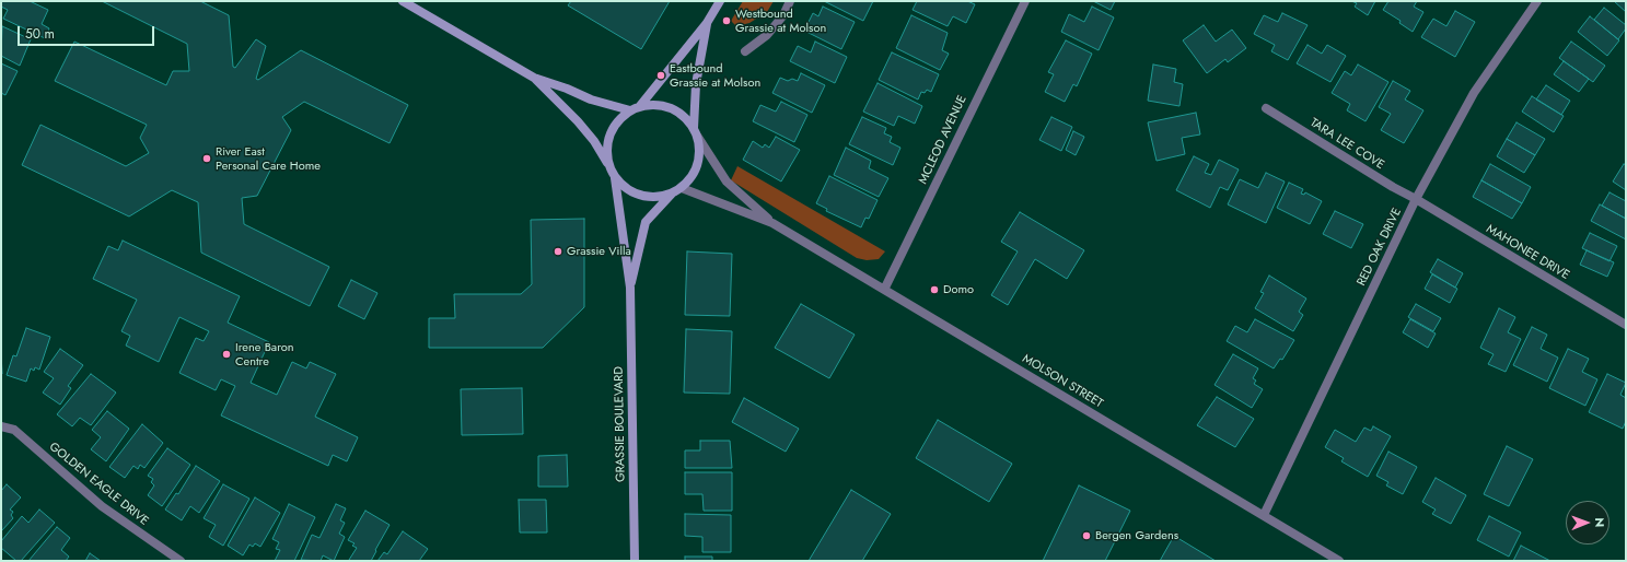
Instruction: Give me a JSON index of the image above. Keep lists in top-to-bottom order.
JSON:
{
  "streets": {
    "street": [
      "MCLEOD AVENUE",
      "TARA LEE COVE",
      "RED OAK DRIVE",
      "MAHONEE DRIVE",
      "MOLSON STREET",
      "GRASSIE BOULEVARD",
      "GOLDEN EAGLE DRIVE"
    ]
  },
  "crossings": [
    ["MCLEOD AVENUE", "MOLSON STREET"],
    ["TARA LEE COVE", "RED OAK DRIVE"],
    ["TARA LEE COVE", "MAHONEE DRIVE"],
    ["RED OAK DRIVE", "MAHONEE DRIVE"],
    ["RED OAK DRIVE", "MOLSON STREET"],
    ["MOLSON STREET", "GRASSIE BOULEVARD"]
  ],
  "places": [
    "Westbound Grassie at Molson",
    "Eastbound Grassie at Molson",
    "River East Personal Care Home",
    "Grassie Villa",
    "Domo",
    "Irene Baron Centre",
    "Bergen Gardens"
  ],
  "scale_bar": "50 m",
  "north": "right"
}
